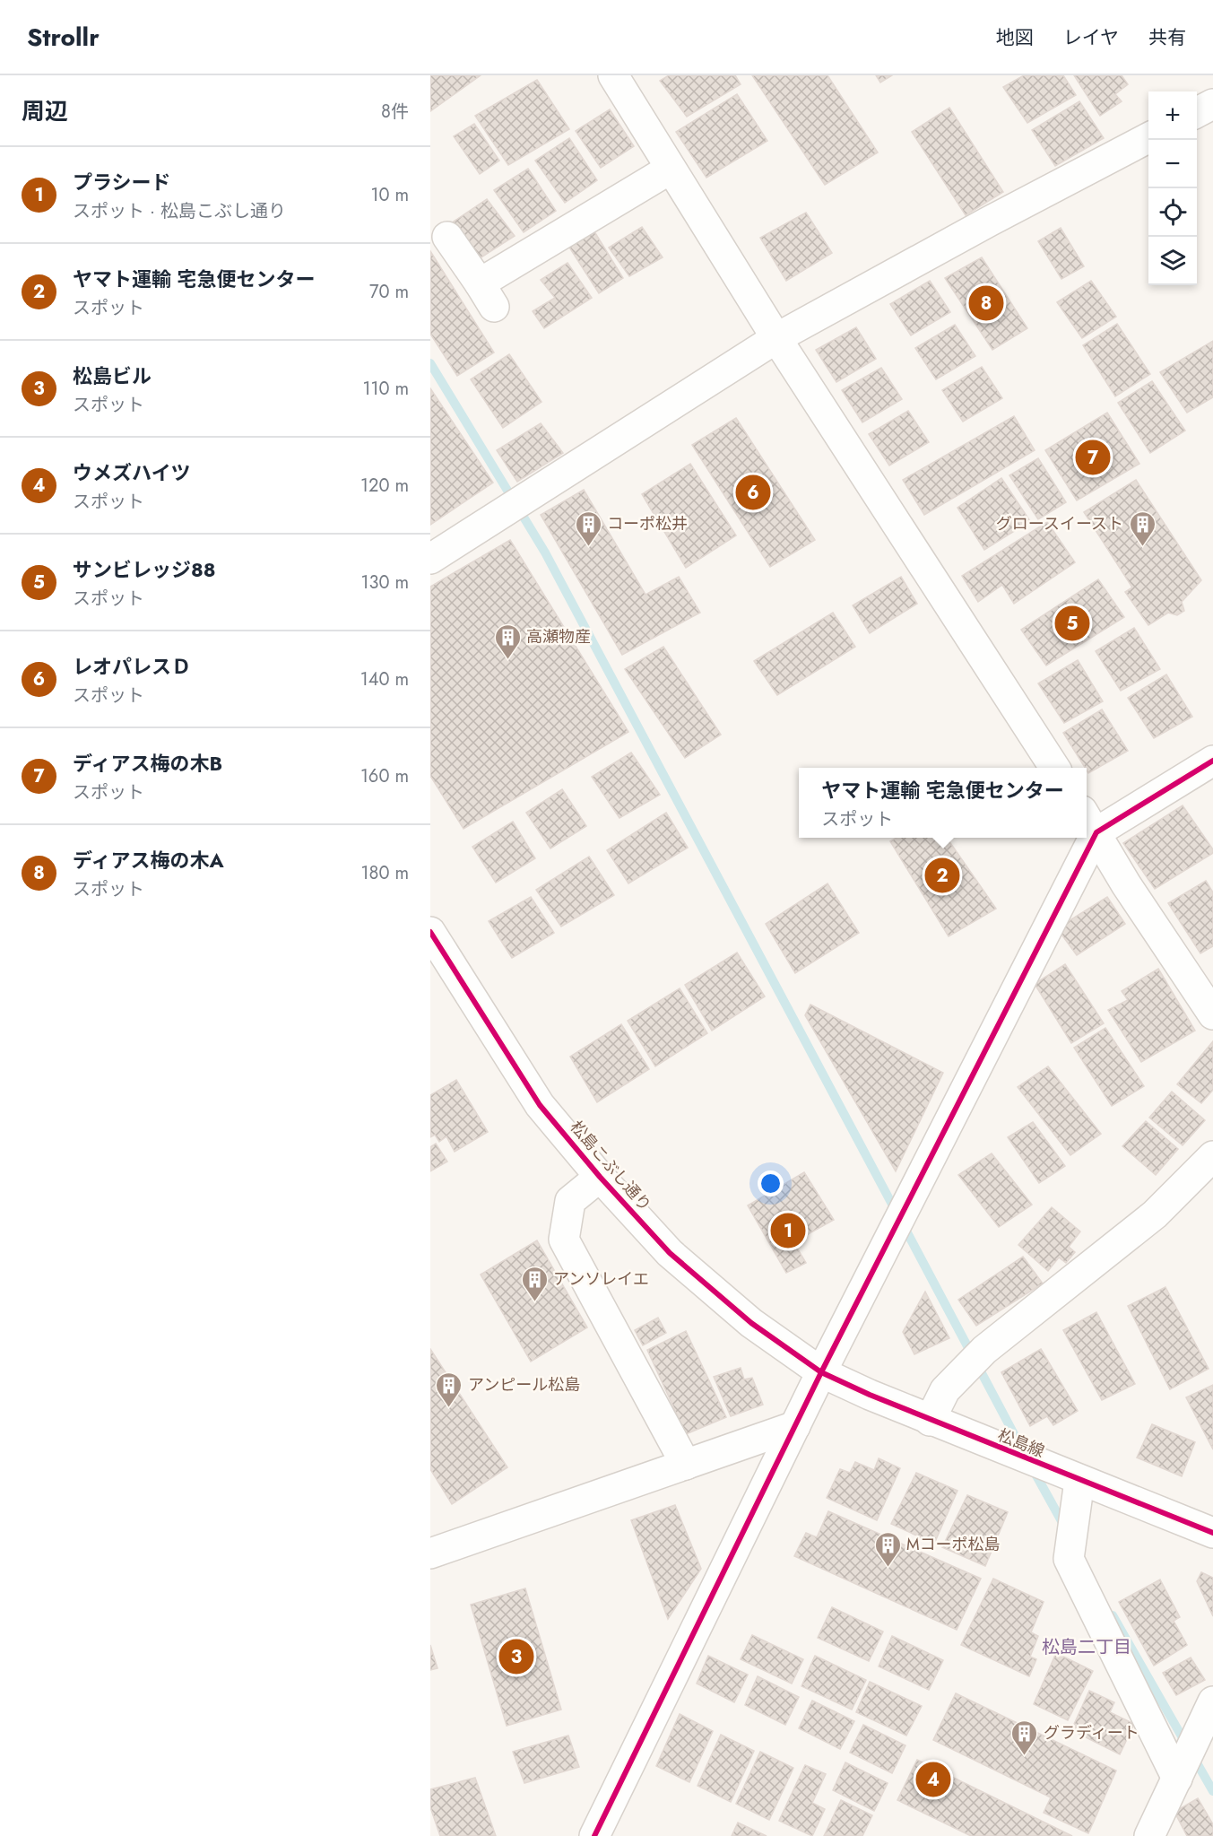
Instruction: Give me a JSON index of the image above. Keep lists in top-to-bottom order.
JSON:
{
  "streets": {
    "street": ["松島こぶし通り", "松島線"]
  },
  "crossings": [
    ["松島こぶし通り", "松島線"]
  ],
  "districts": ["松島二丁目"],
  "places": {
    "building": [
      "コーポ松井",
      "グロースイースト",
      "高瀬物産",
      "アンソレイエ",
      "アンピール松島",
      "Mコーポ松島",
      "グラディート"
    ]
  },
  "page": {
    "header": "Strollr",
    "nav": ["地図", "レイヤ", "共有"],
    "heading": ["周辺", "8件"],
    "map_buttons": ["+", "−"],
    "list": [
      {
        "mark": "1",
        "name": "プラシード",
        "note": "スポット · 松島こぶし通り",
        "value": "10 m"
      },
      {
        "mark": "2",
        "name": "ヤマト運輸 宅急便センター",
        "note": "スポット",
        "value": "70 m"
      },
      {
        "mark": "3",
        "name": "松島ビル",
        "note": "スポット",
        "value": "110 m"
      },
      {
        "mark": "4",
        "name": "ウメズハイツ",
        "note": "スポット",
        "value": "120 m"
      },
      {
        "mark": "5",
        "name": "サンビレッジ88",
        "note": "スポット",
        "value": "130 m"
      },
      {
        "mark": "6",
        "name": "レオパレスＤ",
        "note": "スポット",
        "value": "140 m"
      },
      {
        "mark": "7",
        "name": "ディアス梅の木B",
        "note": "スポット",
        "value": "160 m"
      },
      {
        "mark": "8",
        "name": "ディアス梅の木A",
        "note": "スポット",
        "value": "180 m"
      }
    ],
    "pins": [
      "8",
      "7",
      "6",
      "5",
      "2",
      "1",
      "3",
      "4"
    ],
    "popup": ["ヤマト運輸 宅急便センター", "スポット"]
  }
}
